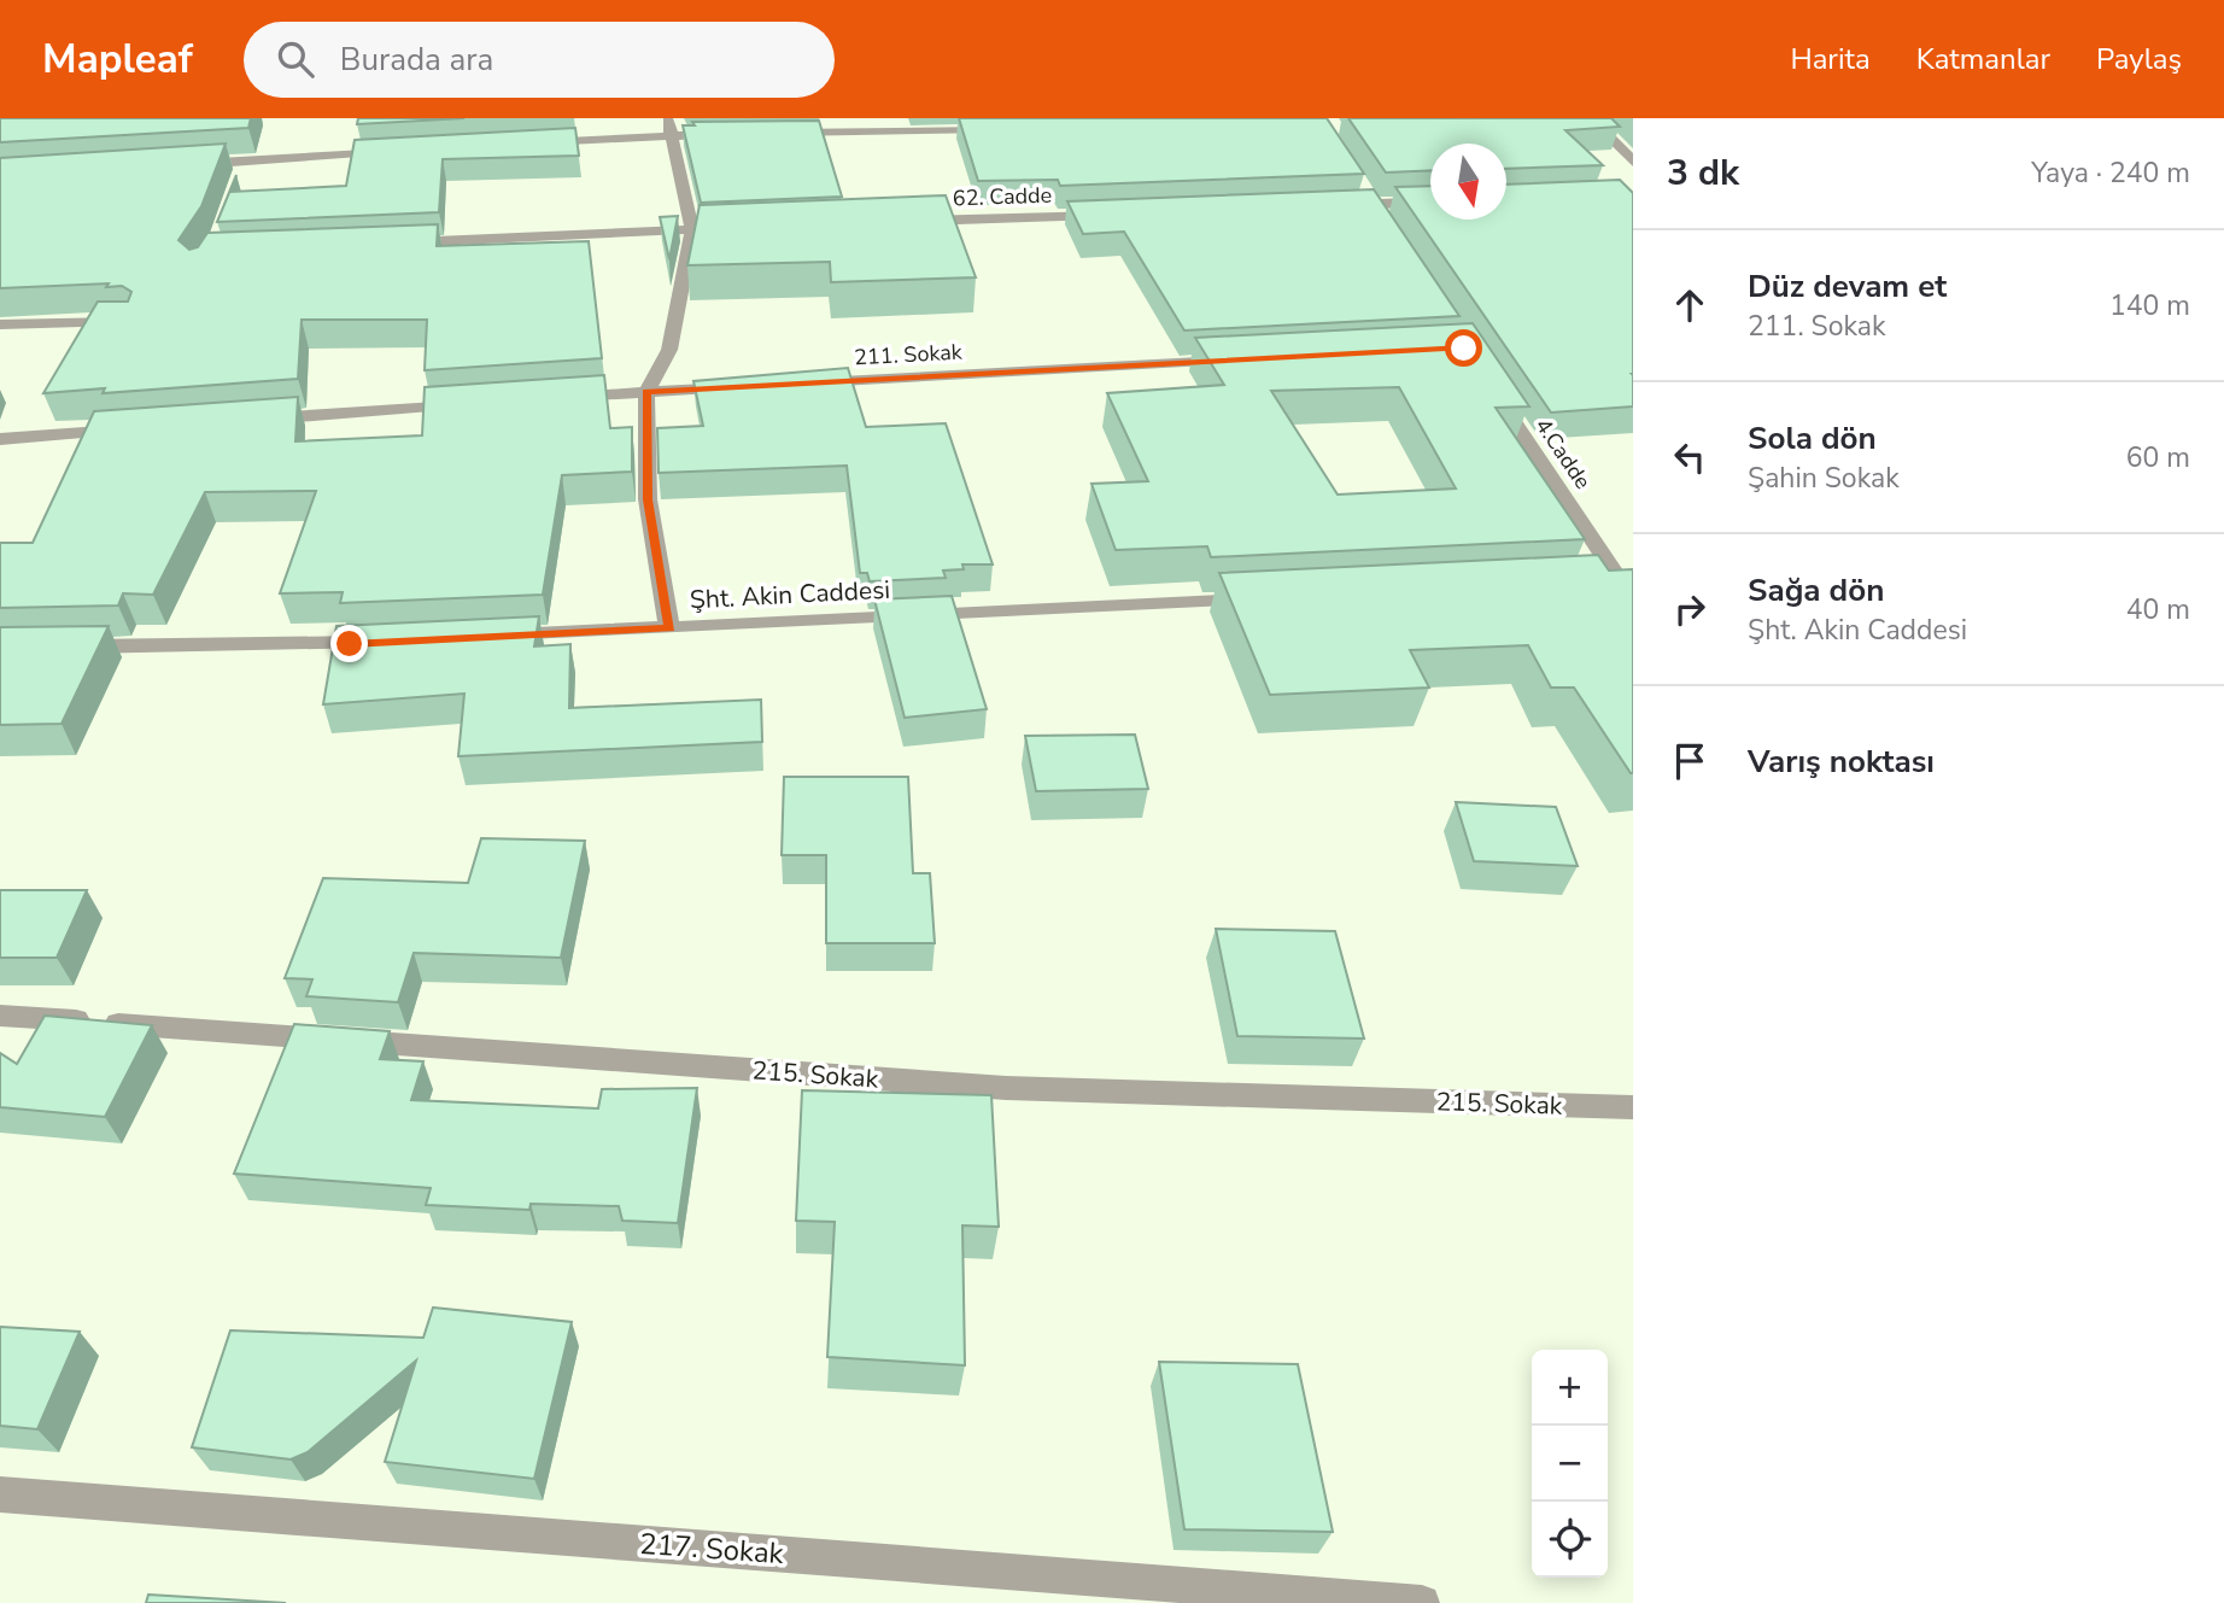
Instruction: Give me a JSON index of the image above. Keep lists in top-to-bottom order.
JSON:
{
  "streets": {
    "street": [
      "62. Cadde",
      "211. Sokak",
      "4.Cadde",
      "Şht. Akin Caddesi",
      "215. Sokak",
      "217. Sokak"
    ]
  },
  "north": "bottom",
  "page": {
    "header": "Mapleaf",
    "search": "Burada ara",
    "nav": ["Harita", "Katmanlar", "Paylaş"],
    "heading": ["3 dk", "Yaya · 240 m"],
    "list": [
      ["Düz devam et", "211. Sokak", "140 m"],
      ["Sola dön", "Şahin Sokak", "60 m"],
      ["Sağa dön", "Şht. Akin Caddesi", "40 m"],
      "Varış noktası"
    ],
    "map_buttons": ["+", "−"]
  }
}
